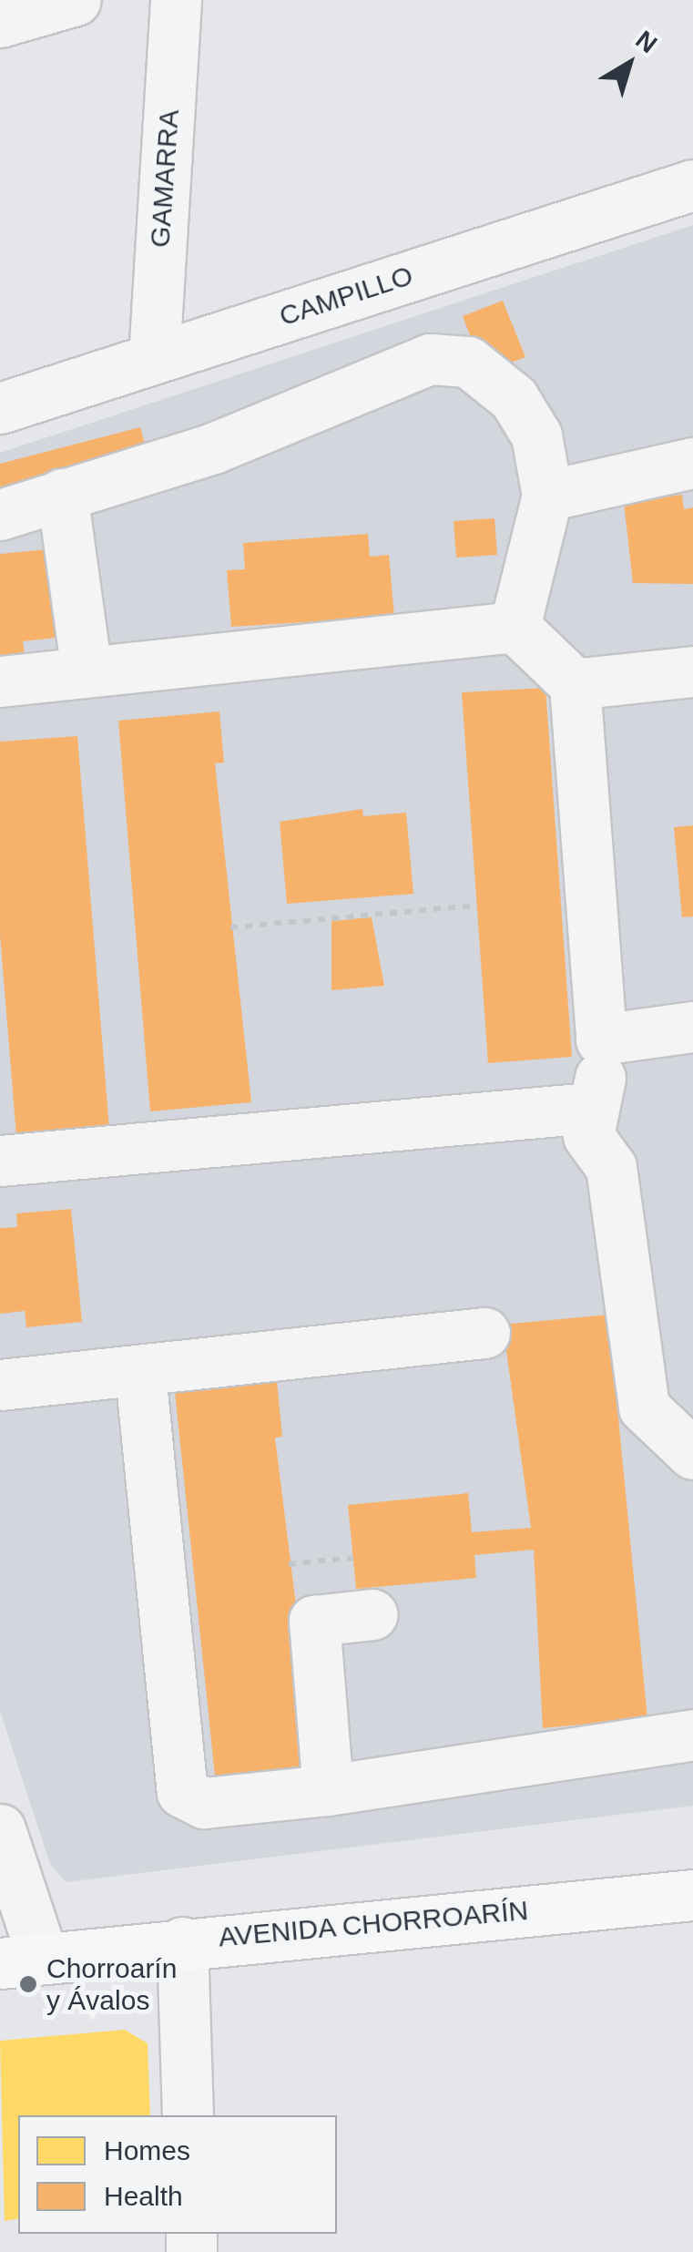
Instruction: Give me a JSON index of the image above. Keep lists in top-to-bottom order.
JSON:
{
  "streets": {
    "main road": ["AVENIDA CHORROARÍN"],
    "street": ["GAMARRA", "CAMPILLO"]
  },
  "crossings": [
    ["GAMARRA", "CAMPILLO"]
  ],
  "places": ["Chorroarín y Ávalos"],
  "legend": ["Homes", "Health"],
  "north": "top right"
}
